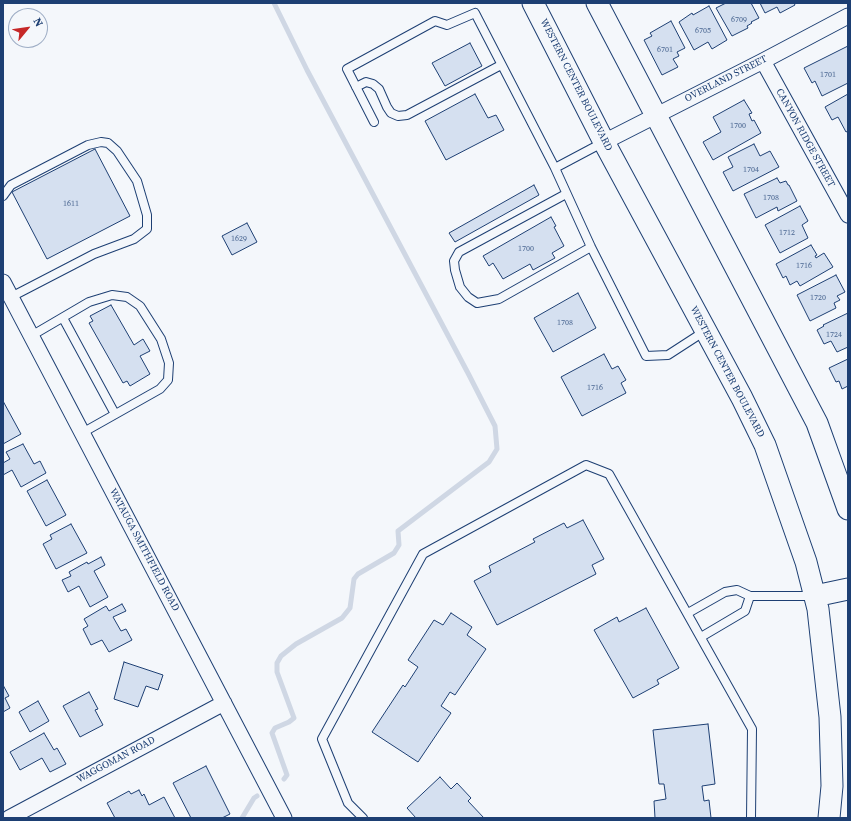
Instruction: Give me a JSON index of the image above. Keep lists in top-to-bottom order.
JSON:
{
  "streets": {
    "main road": ["WESTERN CENTER BOULEVARD"],
    "street": [
      "OVERLAND STREET",
      "CANYON RIDGE STREET",
      "WATAUGA SMITHFIELD ROAD",
      "WAGGOMAN ROAD"
    ]
  },
  "crossings": [
    ["OVERLAND STREET", "WESTERN CENTER BOULEVARD"],
    ["OVERLAND STREET", "CANYON RIDGE STREET"],
    ["WATAUGA SMITHFIELD ROAD", "WAGGOMAN ROAD"]
  ],
  "house_numbers": [
    "6709",
    "6705",
    "6701",
    "1701",
    "1700",
    "1704",
    "1708",
    "1611",
    "1712",
    "1629",
    "1700",
    "1716",
    "1720",
    "1708",
    "1724",
    "1716"
  ],
  "north": "top right"
}
